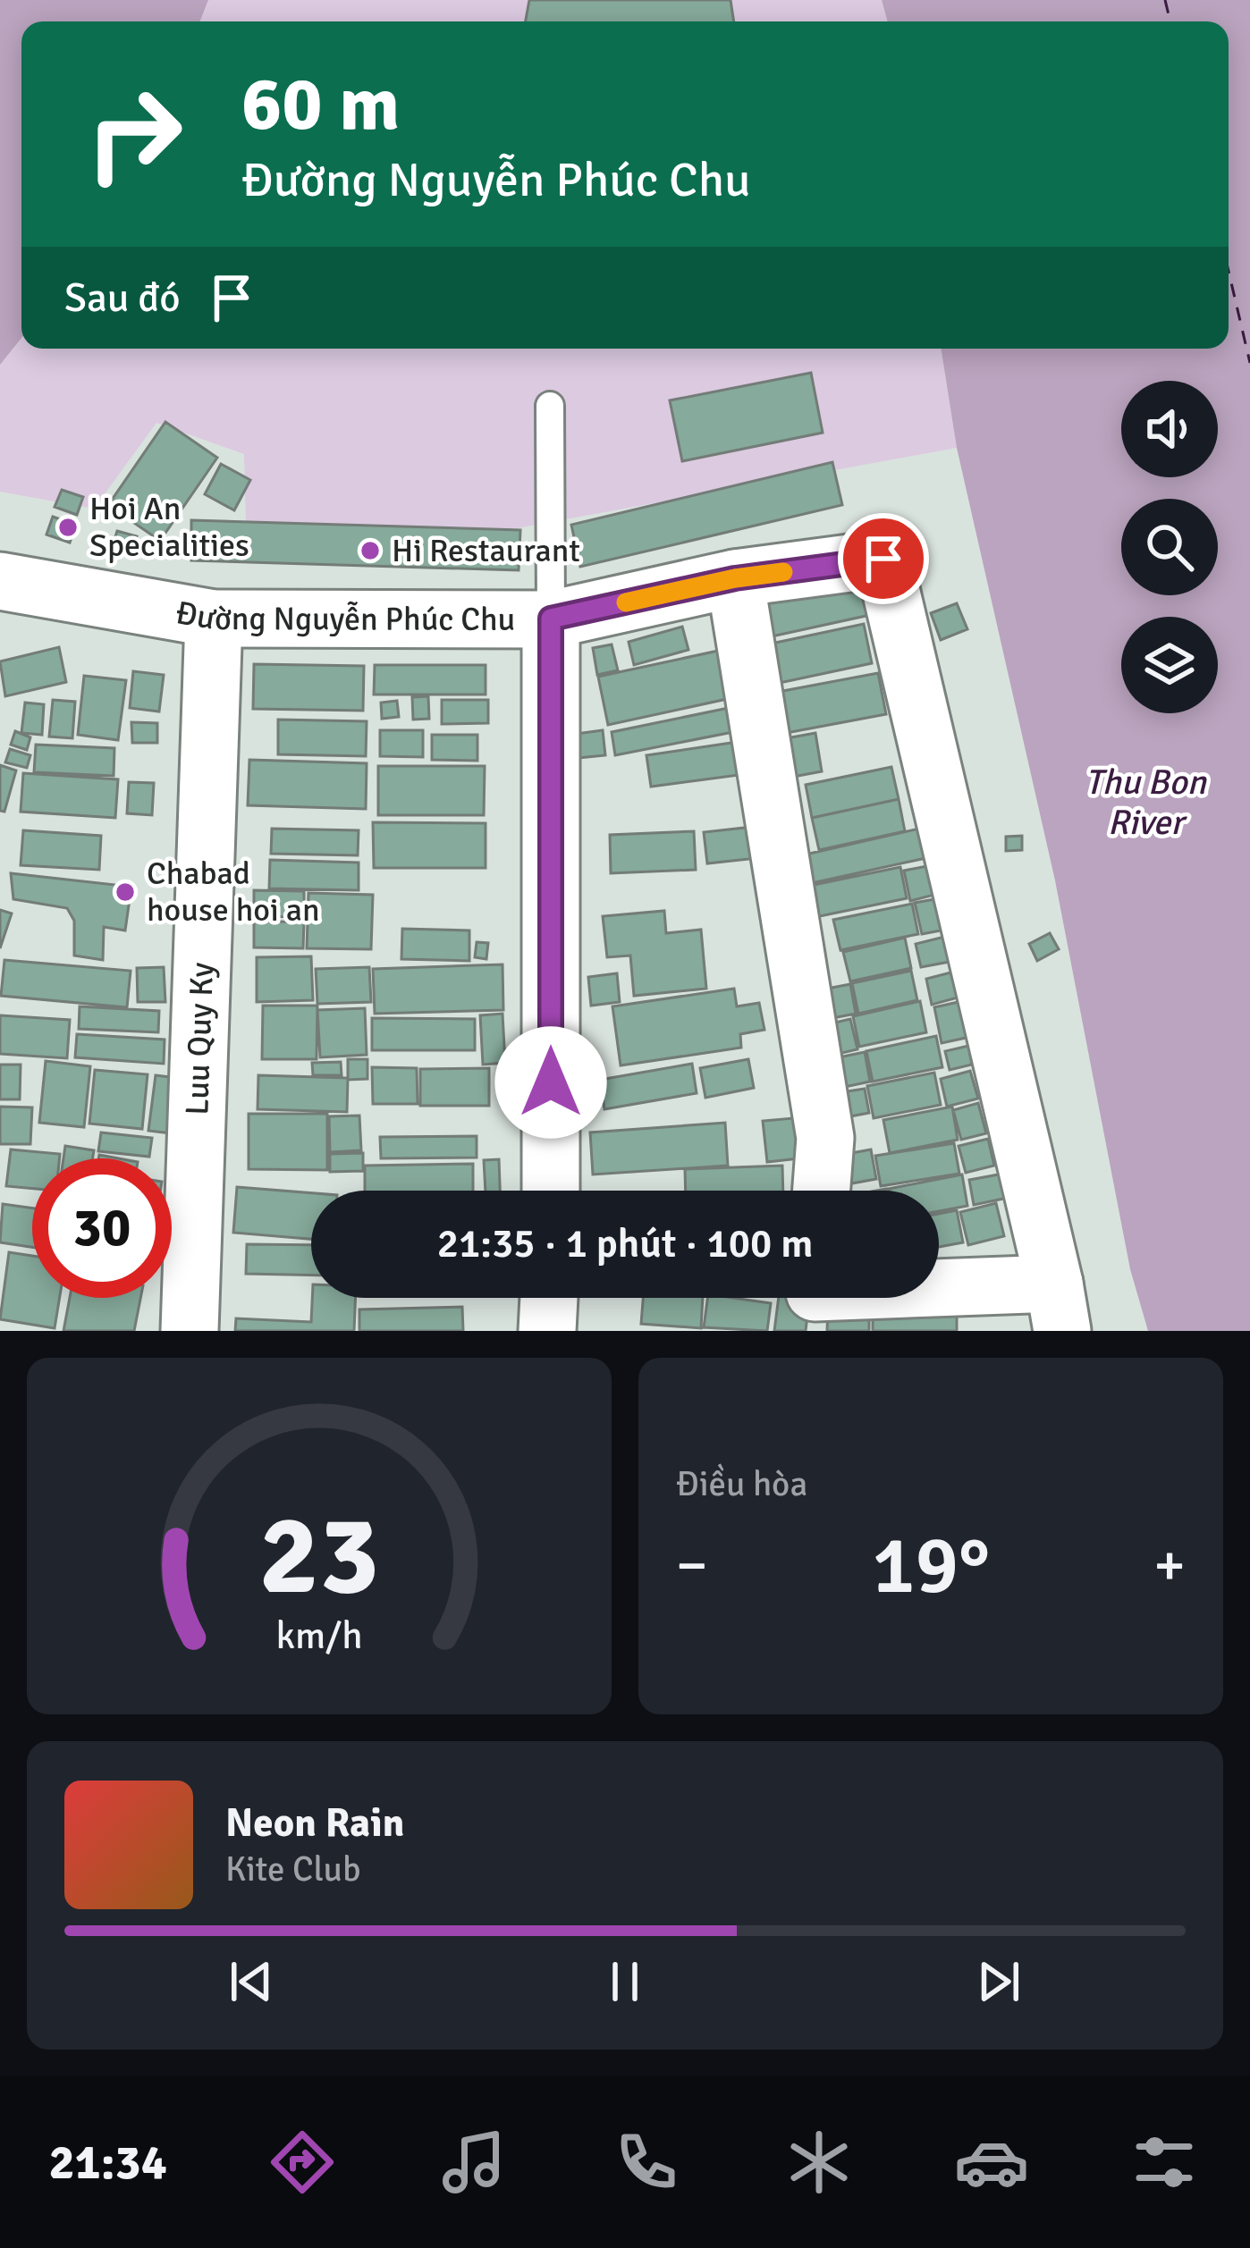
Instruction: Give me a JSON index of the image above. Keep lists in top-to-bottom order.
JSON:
{
  "streets": {
    "street": ["Đường Nguyễn Phúc Chu", "Luu Quy Ky"]
  },
  "crossings": [
    ["Đường Nguyễn Phúc Chu", "Luu Quy Ky"]
  ],
  "water": ["Thu Bon River"],
  "places": ["Hoi An Specialities", "Hi Restaurant", "Chabad house hoi an"],
  "page": {
    "turn": ["60 m", "Đường Nguyễn Phúc Chu"],
    "then": "Sau đó",
    "limit": "30",
    "trip": "21:35 · 1 phút · 100 m",
    "tile": "Điều hòa",
    "heat": ["−", "19°", "+"],
    "song": ["Neon Rain", "Kite Club"],
    "tabs": "21:34",
    "gauge": ["23", "km/h"]
  }
}
